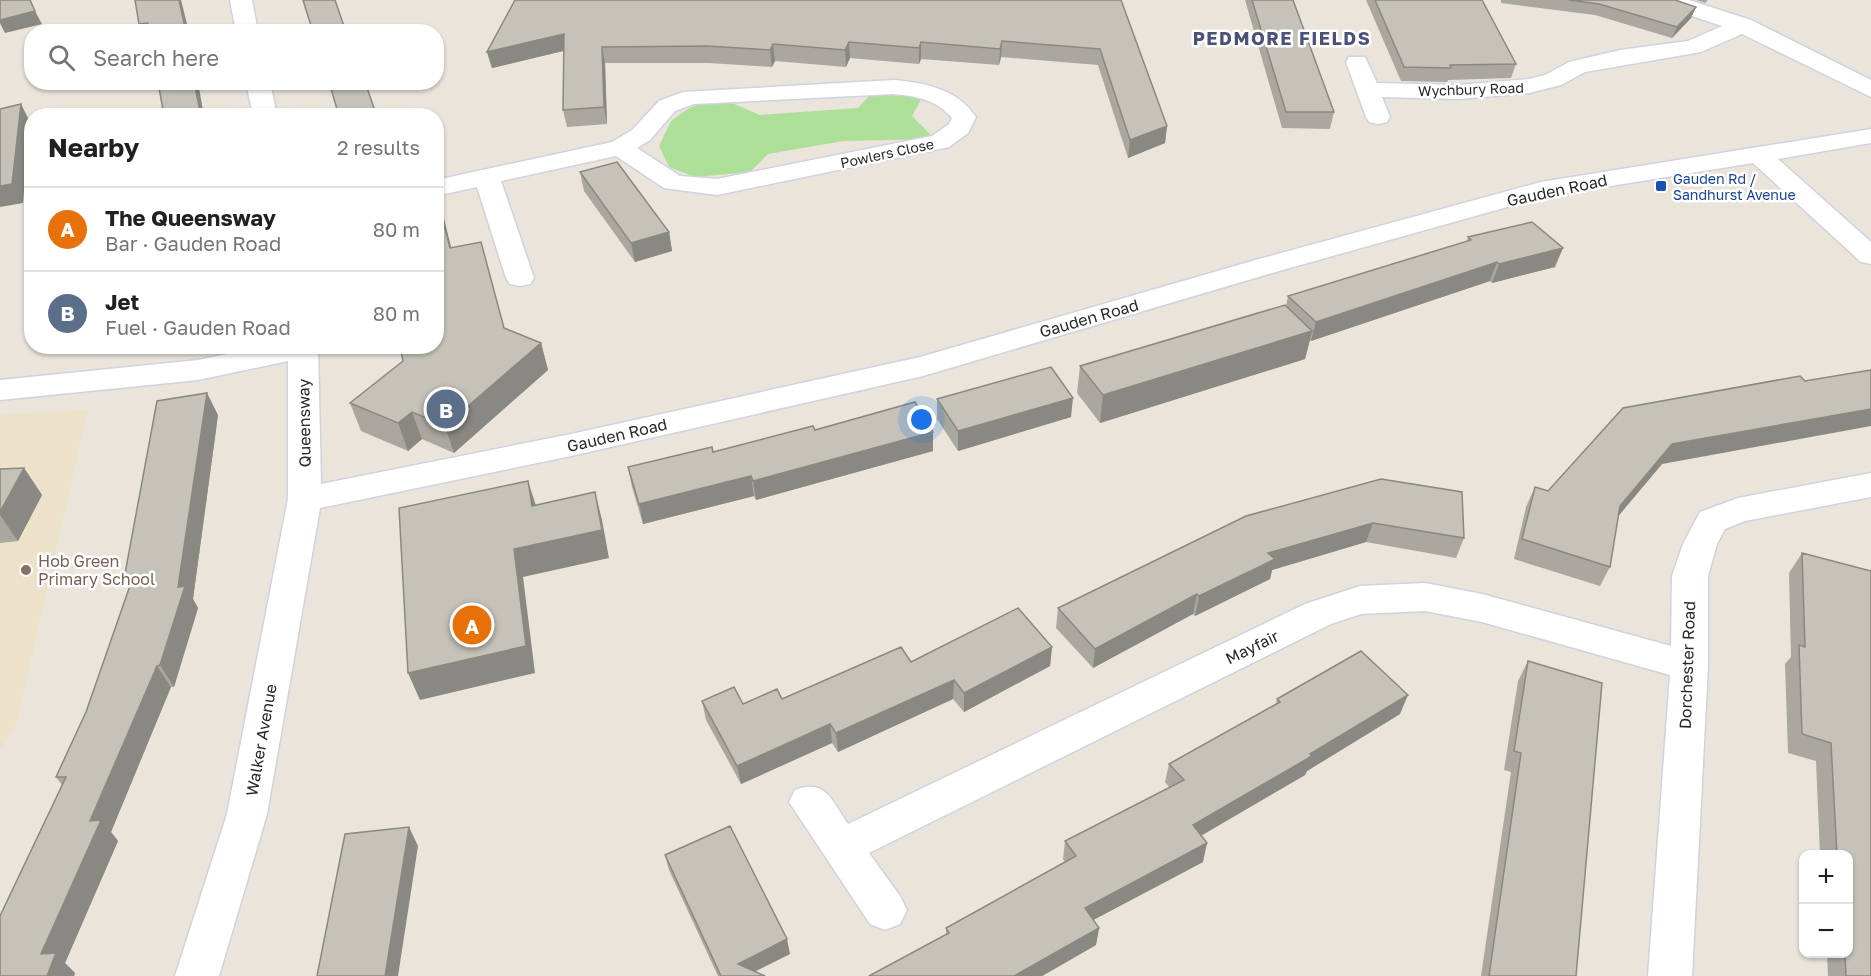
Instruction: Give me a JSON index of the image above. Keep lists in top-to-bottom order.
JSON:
{
  "streets": {
    "street": [
      "Wychbury Road",
      "Powlers Close",
      "Gauden Road",
      "Queensway",
      "Mayfair",
      "Dorchester Road",
      "Walker Avenue"
    ]
  },
  "crossings": [
    ["Gauden Road", "Queensway"],
    ["Gauden Road", "Walker Avenue"],
    ["Queensway", "Walker Avenue"],
    ["Mayfair", "Dorchester Road"]
  ],
  "districts": ["PEDMORE FIELDS"],
  "places": {
    "transit": ["Gauden Rd / Sandhurst Avenue"],
    "other": ["Hob Green Primary School"]
  },
  "page": {
    "search": "Search here",
    "heading": ["Nearby", "2 results"],
    "list": [
      {
        "mark": "A",
        "name": "The Queensway",
        "note": "Bar · Gauden Road",
        "value": "80 m"
      },
      {
        "mark": "B",
        "name": "Jet",
        "note": "Fuel · Gauden Road",
        "value": "80 m"
      }
    ],
    "pins": ["B", "A"],
    "map_buttons": ["+", "−"]
  }
}
